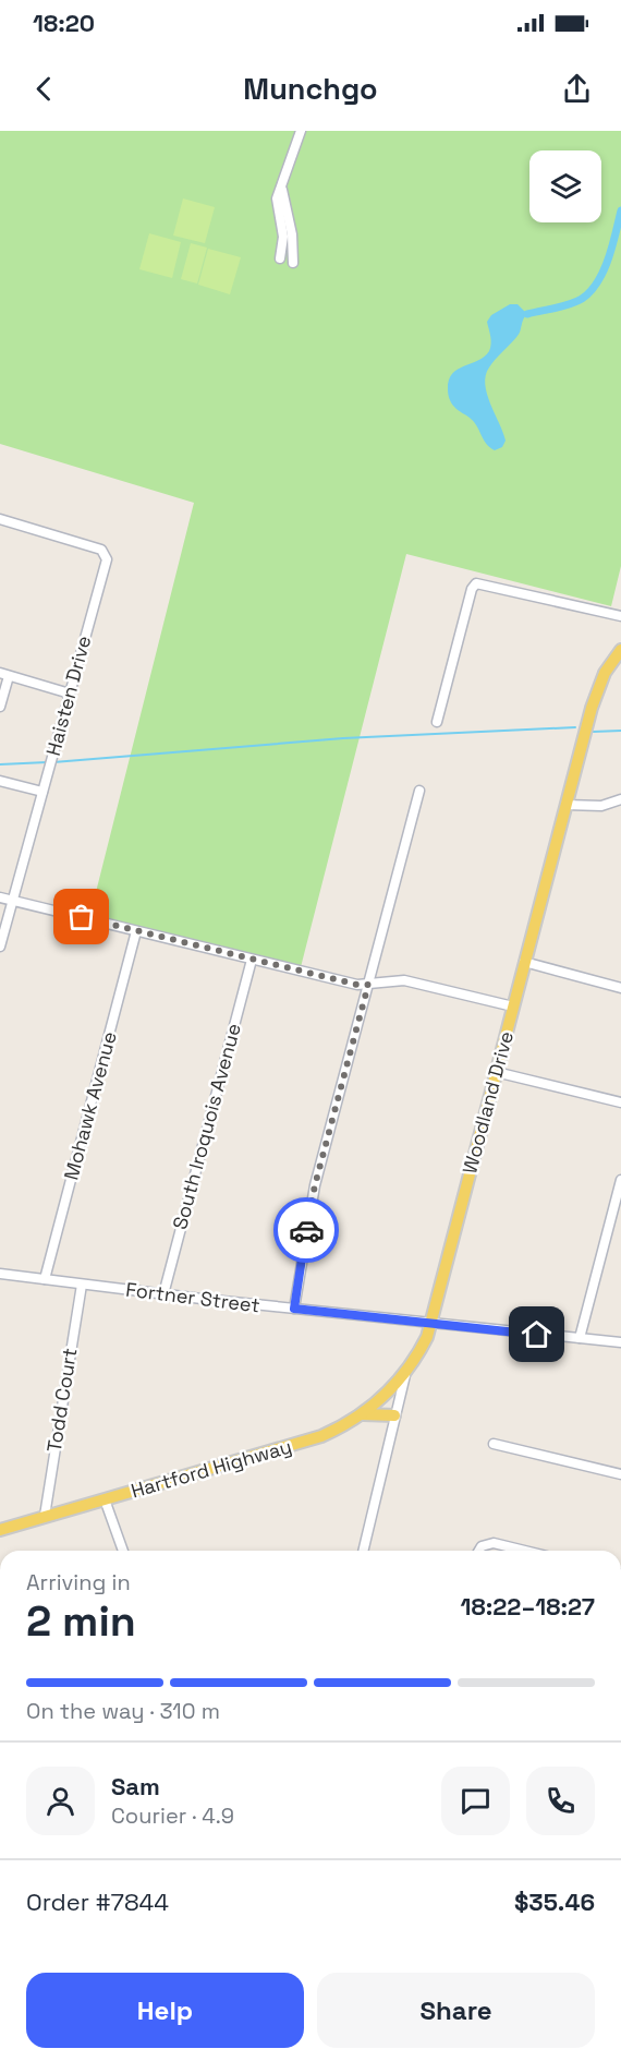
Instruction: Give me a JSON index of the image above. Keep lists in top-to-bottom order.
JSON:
{
  "streets": {
    "main road": ["Woodland Drive", "Hartford Highway"],
    "street": [
      "Haisten Drive",
      "Mohawk Avenue",
      "South Iroquois Avenue",
      "Fortner Street",
      "Todd Court"
    ]
  },
  "crossings": [
    ["Woodland Drive", "Fortner Street"],
    ["Woodland Drive", "Hartford Highway"],
    ["Mohawk Avenue", "Fortner Street"],
    ["South Iroquois Avenue", "Fortner Street"],
    ["Fortner Street", "Todd Court"],
    ["Todd Court", "Hartford Highway"]
  ],
  "page": {
    "status": "18:20",
    "header": "Munchgo",
    "heading": ["2 min", "Arriving in", "18:22–18:27"],
    "panel": [
      "Sam",
      "Courier · 4.9",
      "Order #7844",
      "$35.46"
    ],
    "bar": "On the way · 310 m",
    "buttons": ["Help", "Share"]
  }
}
